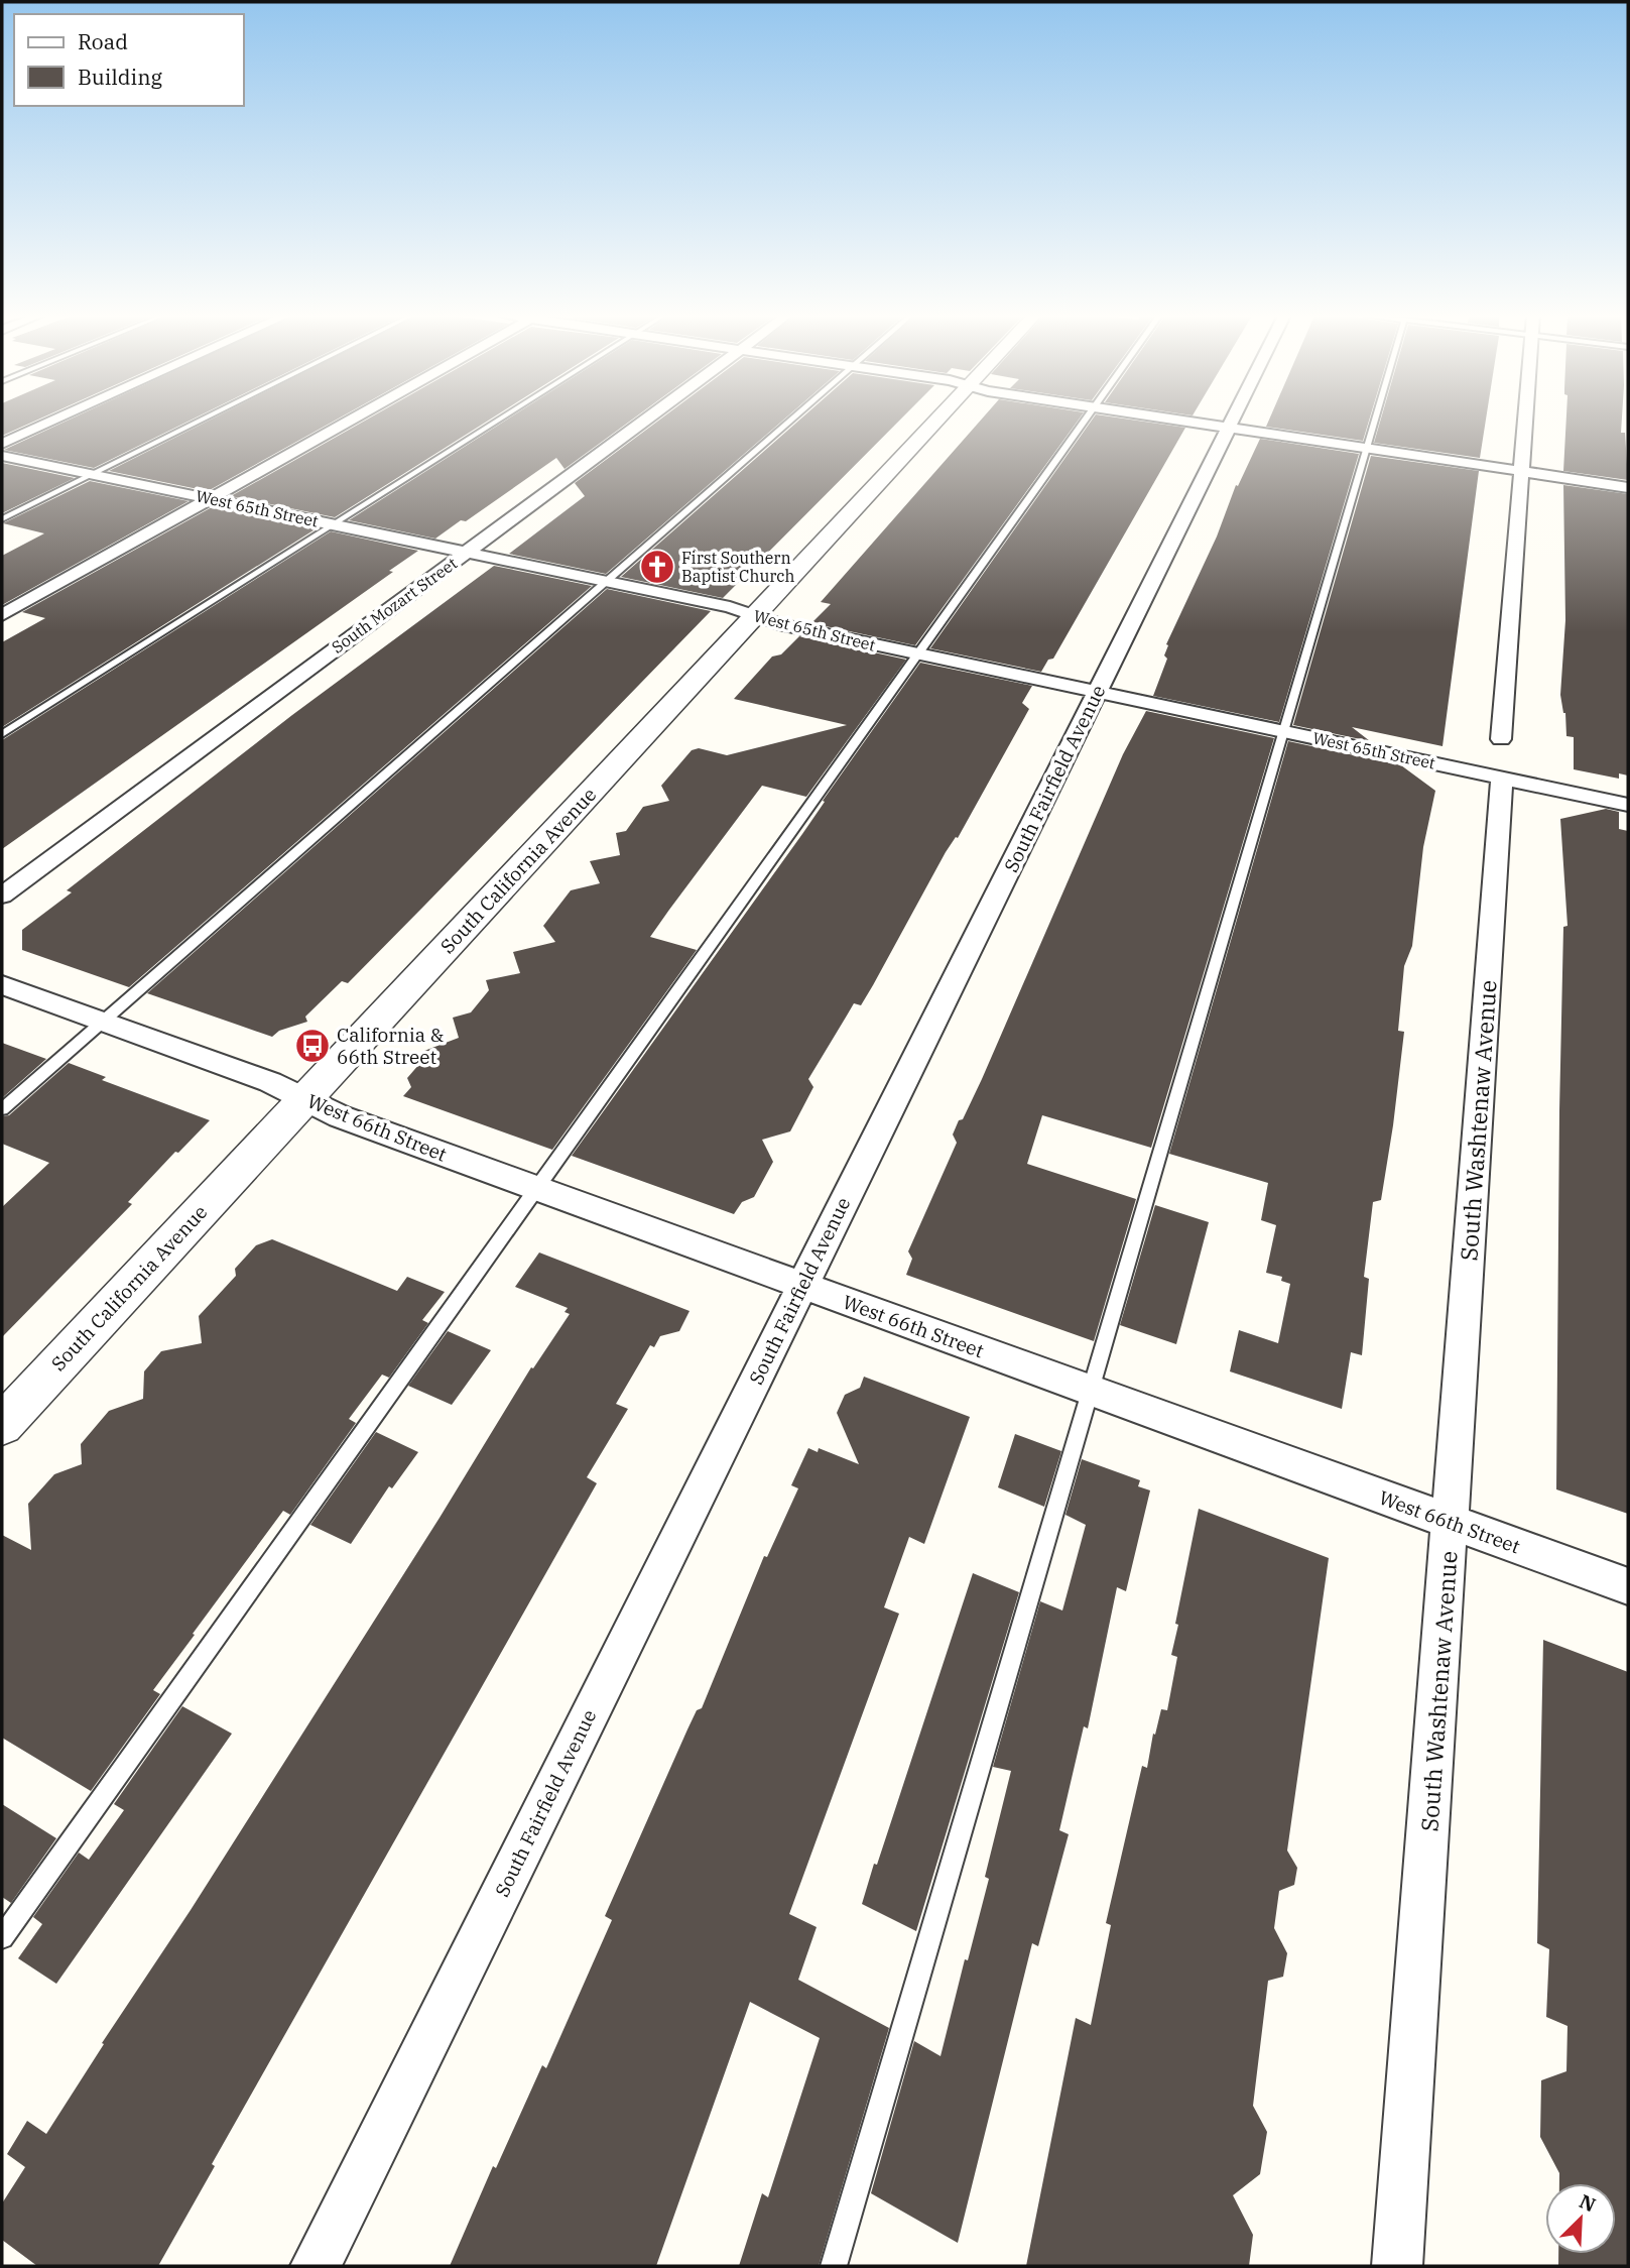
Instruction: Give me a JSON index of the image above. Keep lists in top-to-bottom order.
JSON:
{
  "streets": {
    "street": [
      "West 65th Street",
      "South Mozart Street",
      "South Fairfield Avenue",
      "South California Avenue",
      "South Washtenaw Avenue",
      "West 66th Street"
    ]
  },
  "crossings": [
    ["West 65th Street", "South Mozart Street"],
    ["West 65th Street", "South Fairfield Avenue"],
    ["West 65th Street", "South California Avenue"],
    ["West 65th Street", "South Washtenaw Avenue"],
    ["South Fairfield Avenue", "West 66th Street"],
    ["South California Avenue", "West 66th Street"],
    ["South Washtenaw Avenue", "West 66th Street"]
  ],
  "places": {
    "church": ["First Southern Baptist Church"],
    "bus stop": ["California & 66th Street"]
  },
  "legend": ["Road", "Building"],
  "north": "top right"
}
